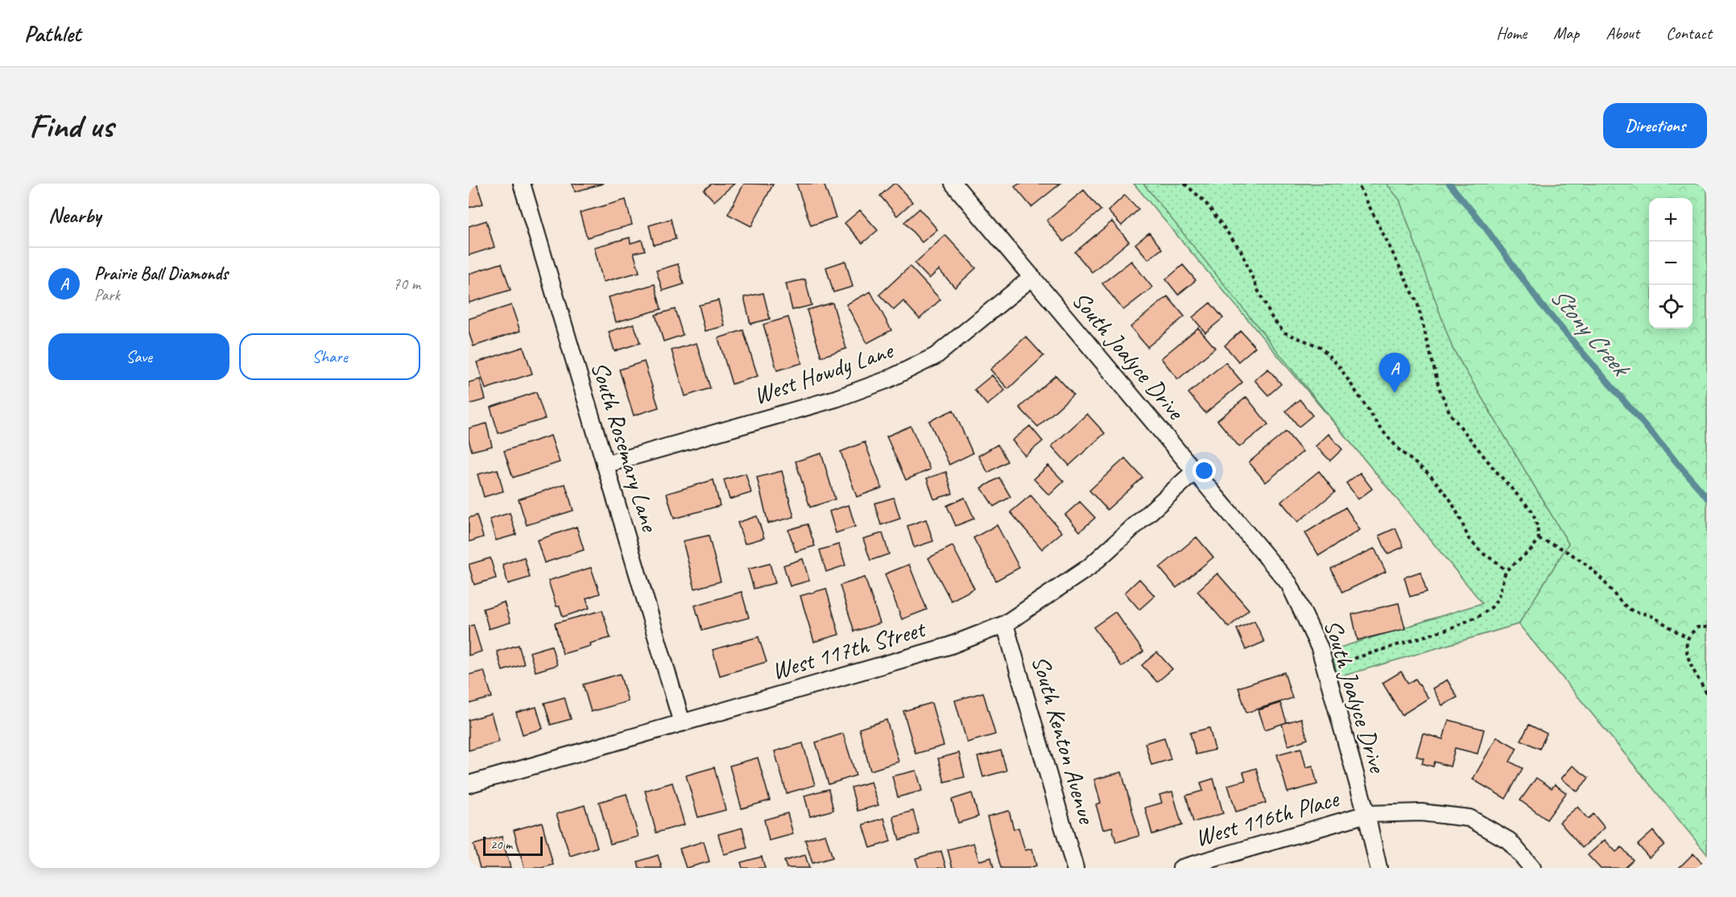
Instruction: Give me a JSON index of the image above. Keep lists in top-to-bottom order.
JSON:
{
  "streets": {
    "street": [
      "South Joalyce Drive",
      "West Howdy Lane",
      "South Rosemary Lane",
      "West 117th Street",
      "South Kenton Avenue",
      "West 116th Place"
    ]
  },
  "crossings": [
    ["South Joalyce Drive", "West Howdy Lane"],
    ["South Joalyce Drive", "West 117th Street"],
    ["South Joalyce Drive", "West 116th Place"],
    ["West Howdy Lane", "South Rosemary Lane"],
    ["South Rosemary Lane", "West 117th Street"],
    ["West 117th Street", "South Kenton Avenue"]
  ],
  "water": ["Stony Creek"],
  "scale_bar": "20 m",
  "page": {
    "header": "Pathlet",
    "nav": [
      "Home",
      "Map",
      "About",
      "Contact"
    ],
    "buttons": [
      "Directions",
      ["Save", "Share"]
    ],
    "title": "Find us",
    "heading": "Nearby",
    "map_buttons": ["+", "−"],
    "list": [
      {
        "mark": "A",
        "name": "Prairie Ball Diamonds",
        "note": "Park",
        "value": "70 m"
      }
    ],
    "pins": "A",
    "scale": "20 m"
  }
}
